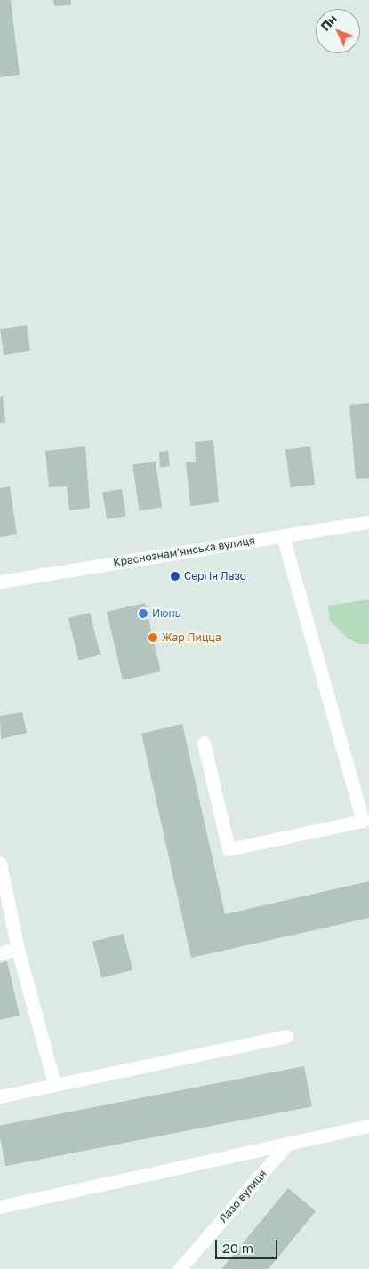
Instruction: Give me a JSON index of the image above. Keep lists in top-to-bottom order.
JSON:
{
  "streets": {
    "street": ["Краснознамʼянська вулиця", "Лазо вулиця"]
  },
  "places": ["Сергія Лазо", "Июнь", "Жар Пицца"],
  "scale_bar": "20 m",
  "north": "top left"
}
